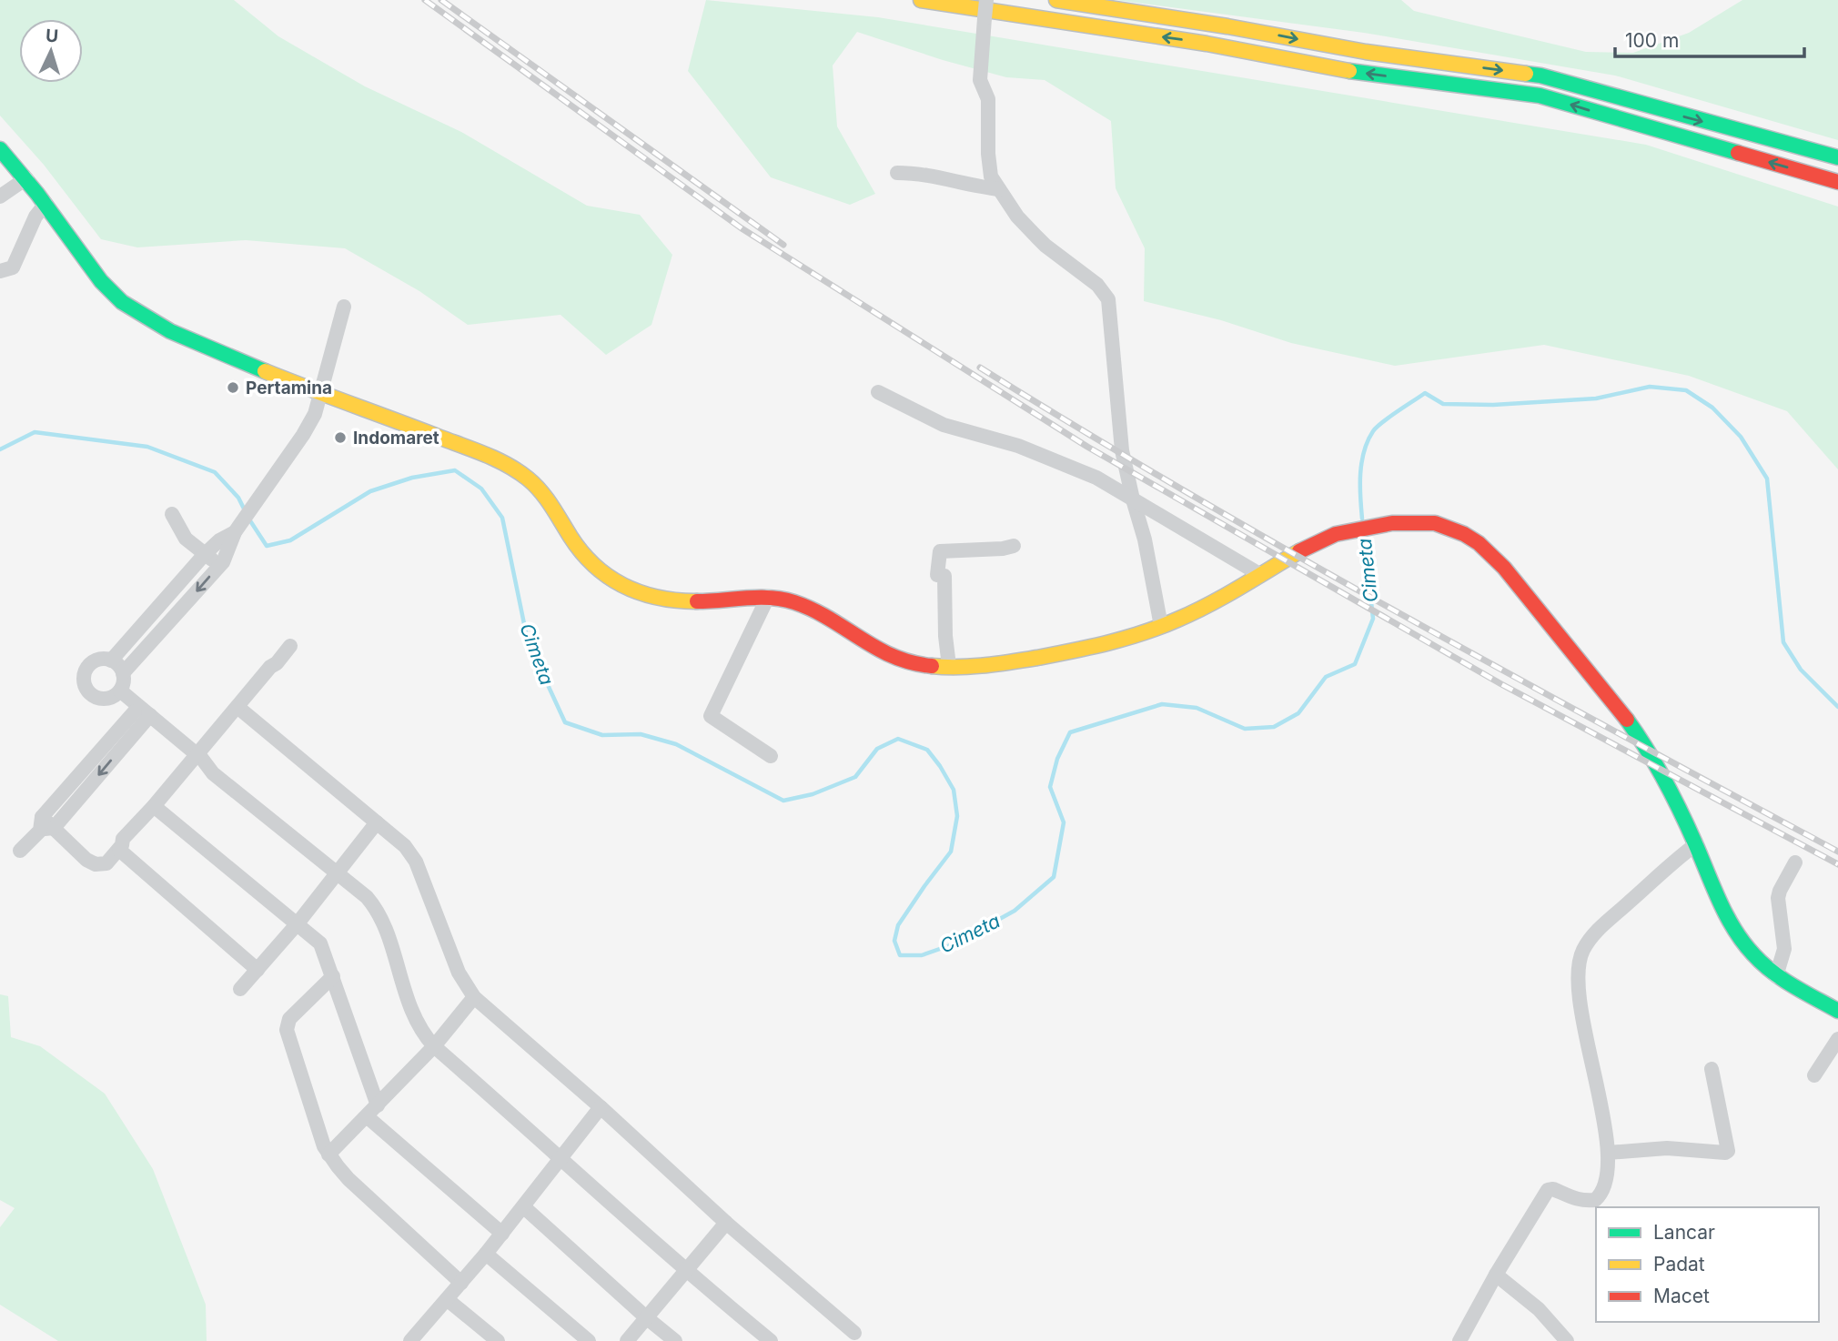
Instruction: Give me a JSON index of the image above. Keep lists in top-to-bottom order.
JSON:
{
  "water": ["Cimeta"],
  "places": ["Pertamina", "Indomaret"],
  "legend": ["Lancar", "Padat", "Macet"],
  "scale_bar": "100 m",
  "north": "top"
}
